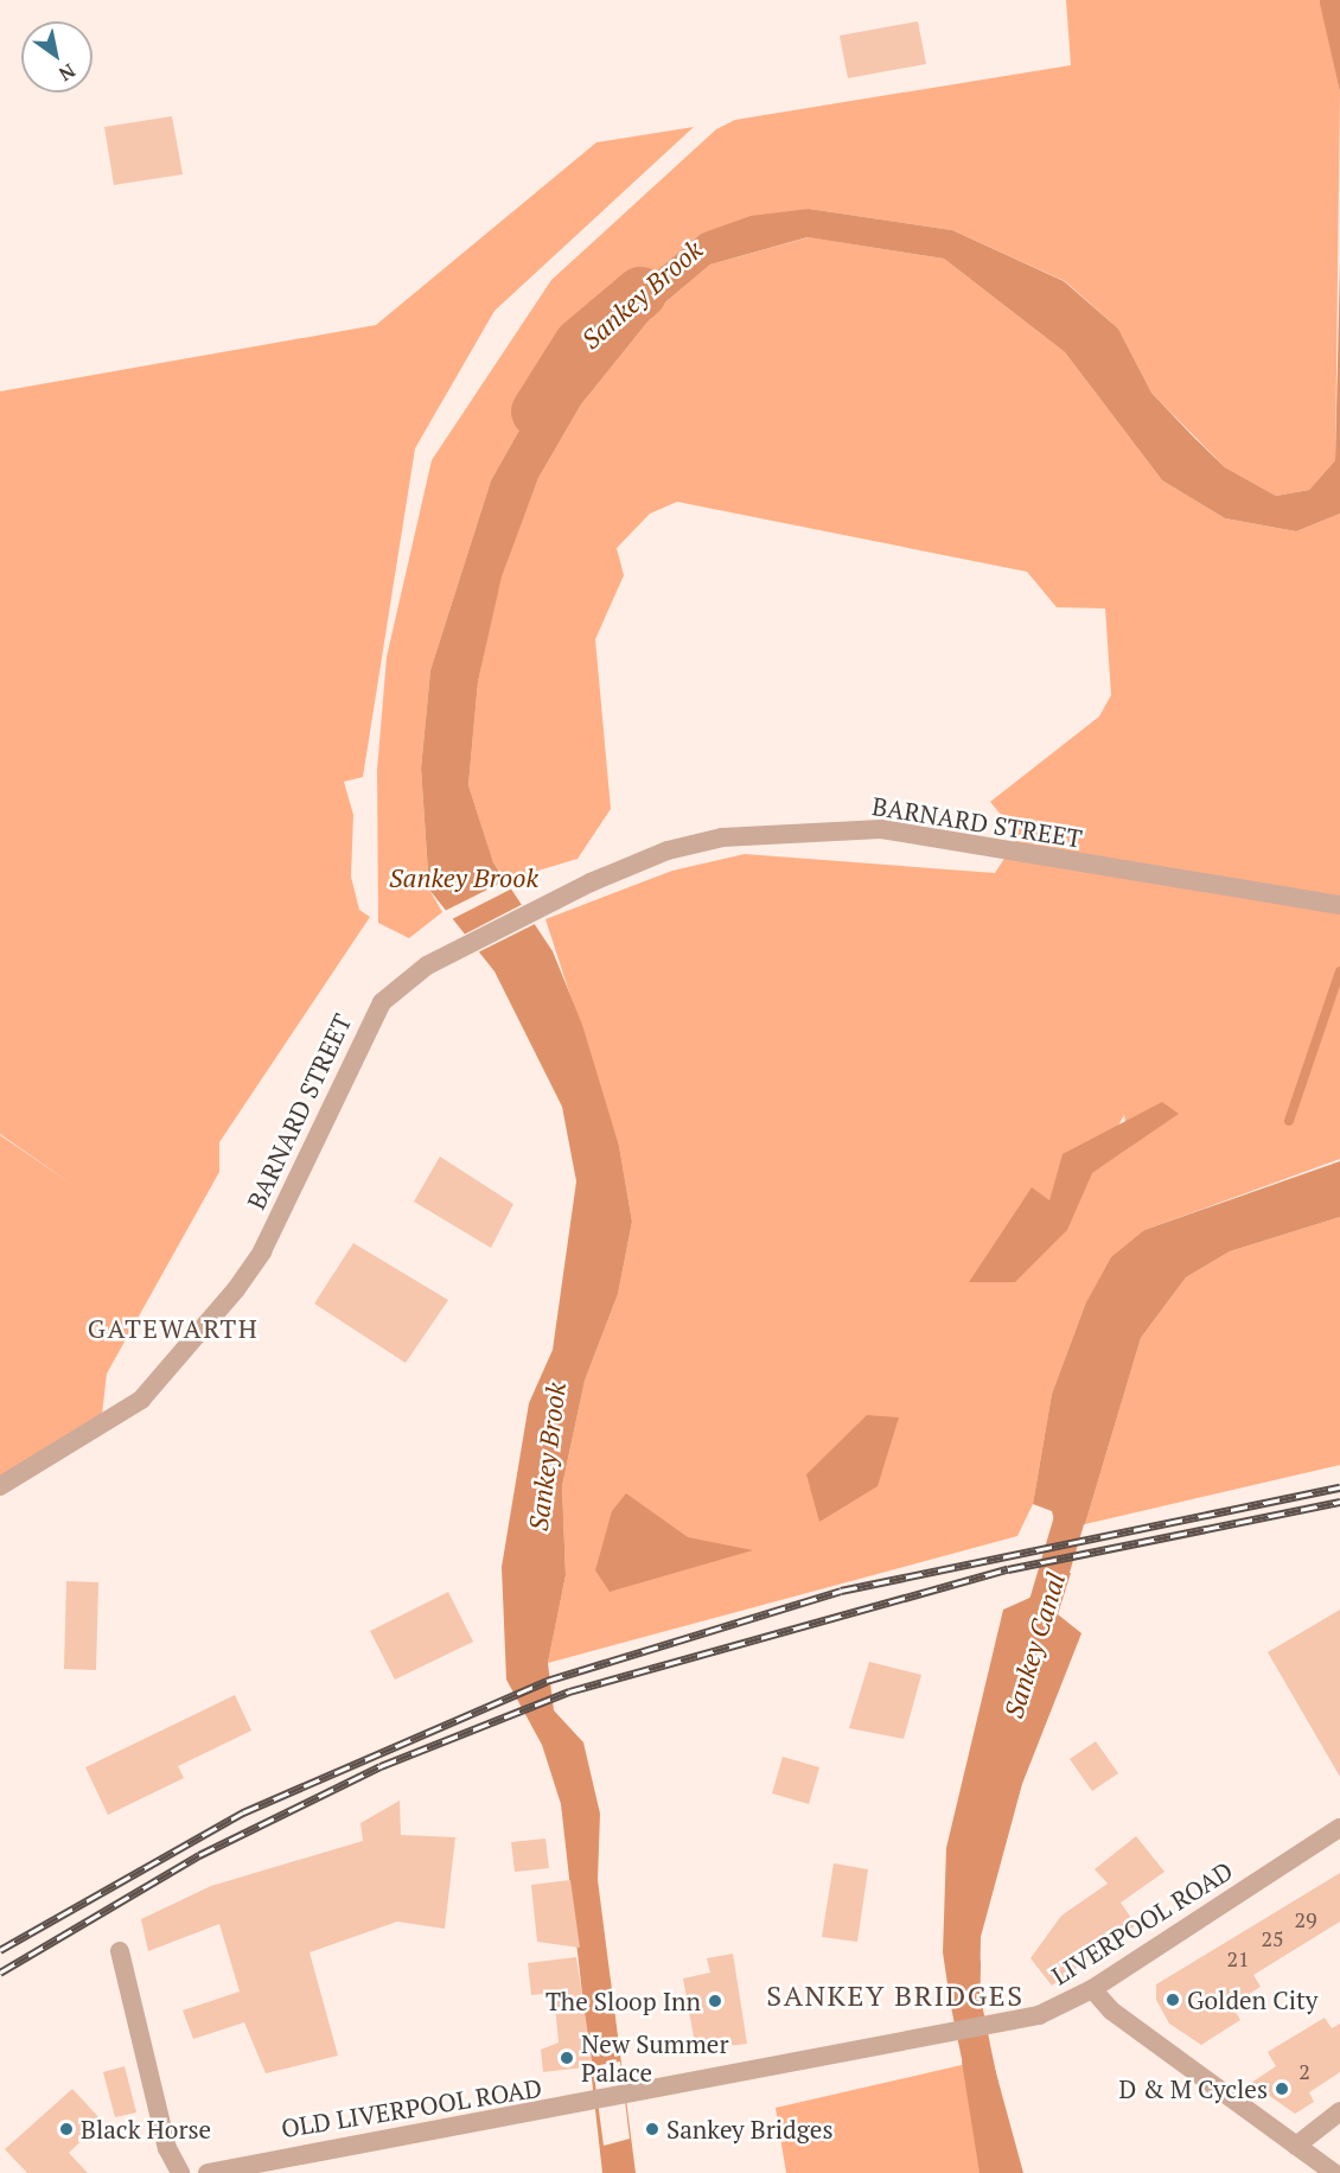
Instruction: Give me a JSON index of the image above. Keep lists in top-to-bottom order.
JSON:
{
  "streets": {
    "street": ["BARNARD STREET", "LIVERPOOL ROAD", "OLD LIVERPOOL ROAD"]
  },
  "crossings": [
    ["LIVERPOOL ROAD", "OLD LIVERPOOL ROAD"]
  ],
  "districts": ["GATEWARTH", "SANKEY BRIDGES"],
  "water": ["Sankey Brook", "Sankey Canal"],
  "places": [
    "Golden City",
    "The Sloop Inn",
    "New Summer Palace",
    "D & M Cycles",
    "Black Horse",
    "Sankey Bridges"
  ],
  "house_numbers": [
    "29",
    "25",
    "21",
    "2"
  ],
  "north": "bottom right"
}
